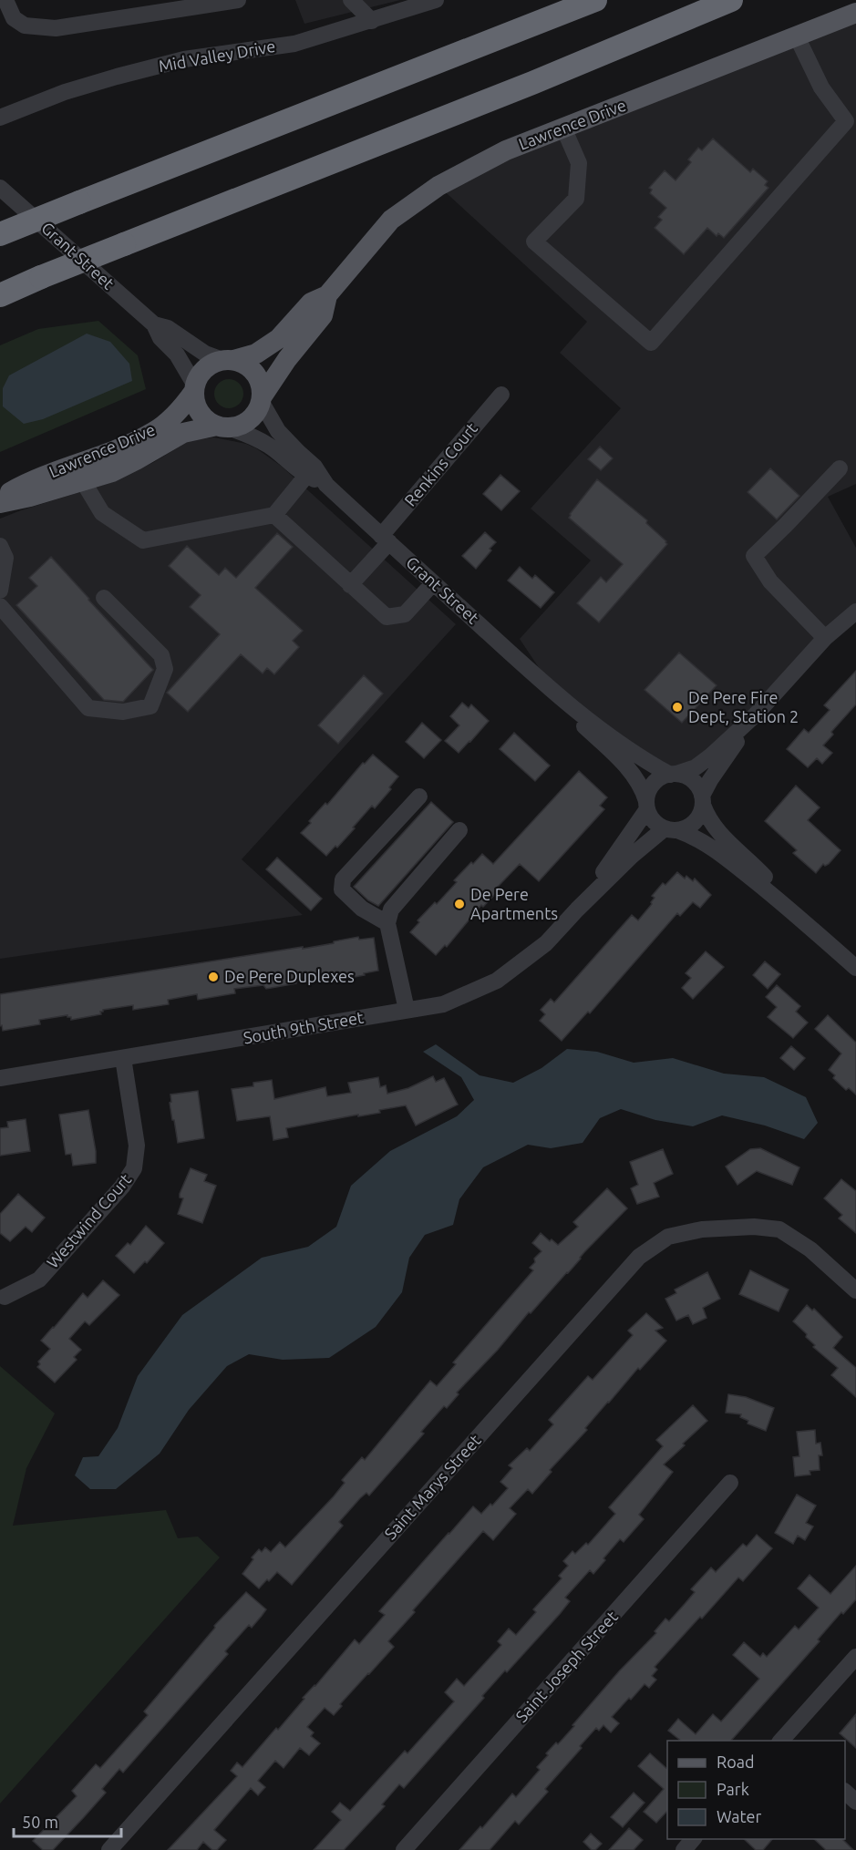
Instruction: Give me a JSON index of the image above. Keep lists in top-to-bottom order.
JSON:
{
  "streets": {
    "main road": ["Lawrence Drive"],
    "street": [
      "Mid Valley Drive",
      "Grant Street",
      "Renkins Court",
      "South 9th Street",
      "Westwind Court",
      "Saint Marys Street",
      "Saint Joseph Street"
    ]
  },
  "crossings": [
    ["Lawrence Drive", "Grant Street"],
    ["Grant Street", "Renkins Court"],
    ["Grant Street", "South 9th Street"],
    ["South 9th Street", "Westwind Court"]
  ],
  "places": ["De Pere Fire Dept, Station 2", "De Pere Apartments", "De Pere Duplexes"],
  "legend": ["Road", "Park", "Water"],
  "scale_bar": "50 m"
}
